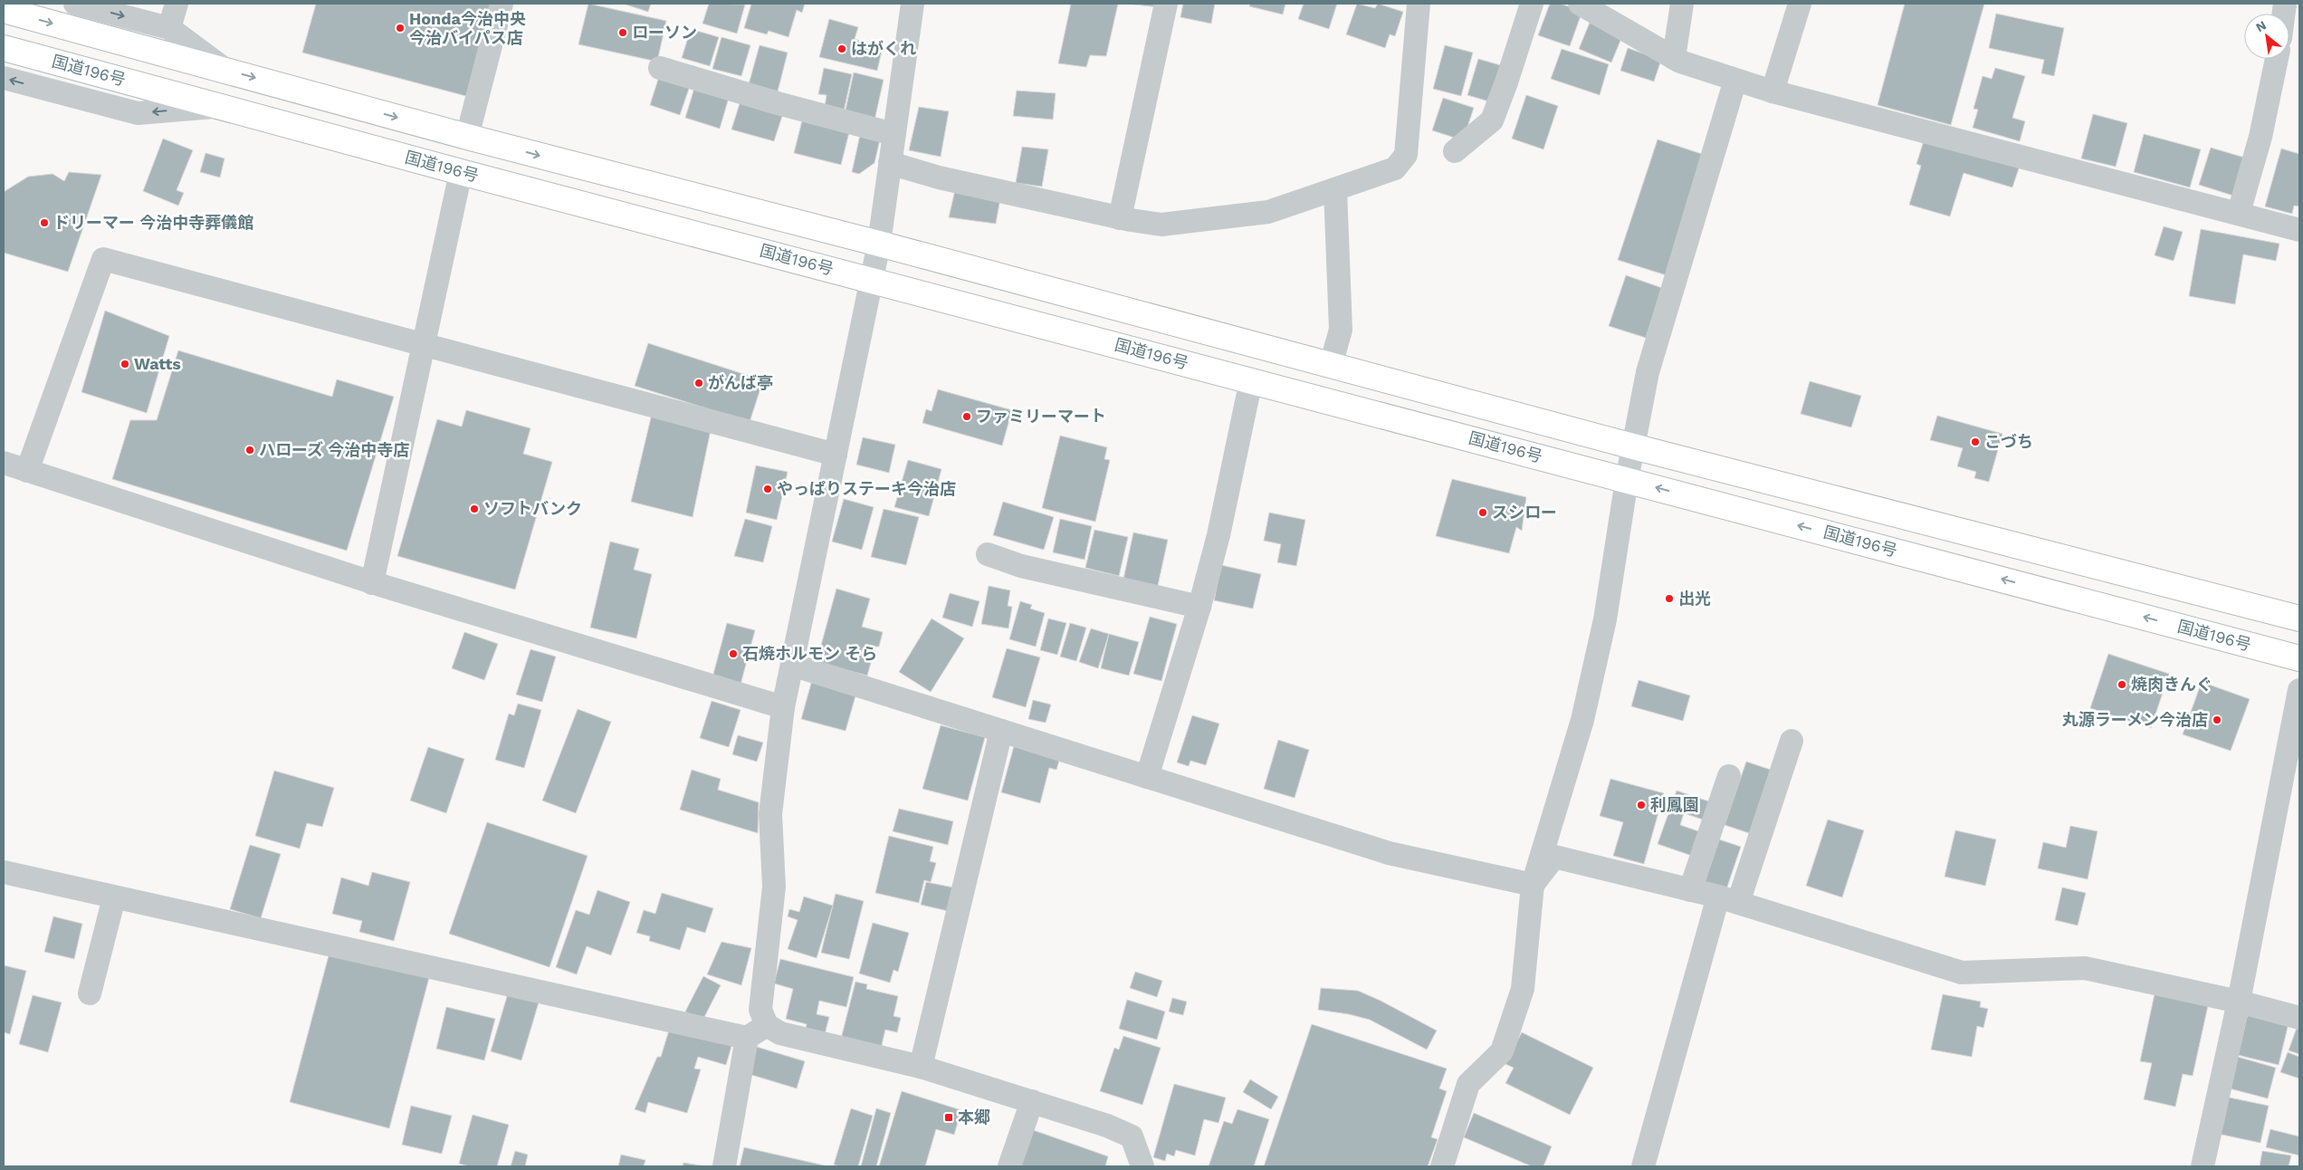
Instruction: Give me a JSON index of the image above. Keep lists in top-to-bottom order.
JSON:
{
  "streets": {
    "highway": ["国道196号"]
  },
  "places": {
    "other": [
      "Honda今治中央 今治バイパス店",
      "ローソン",
      "はがくれ",
      "ドリーマー 今治中寺葬儀館",
      "Watts",
      "がんば亭",
      "ファミリーマート",
      "こづち",
      "ハローズ 今治中寺店",
      "やっぱりステーキ今治店",
      "ソフトバンク",
      "スシロー",
      "出光",
      "石焼ホルモン そら",
      "焼肉きんぐ",
      "丸源ラーメン今治店",
      "利鳳園"
    ],
    "transit": ["本郷"]
  },
  "north": "top left"
}
